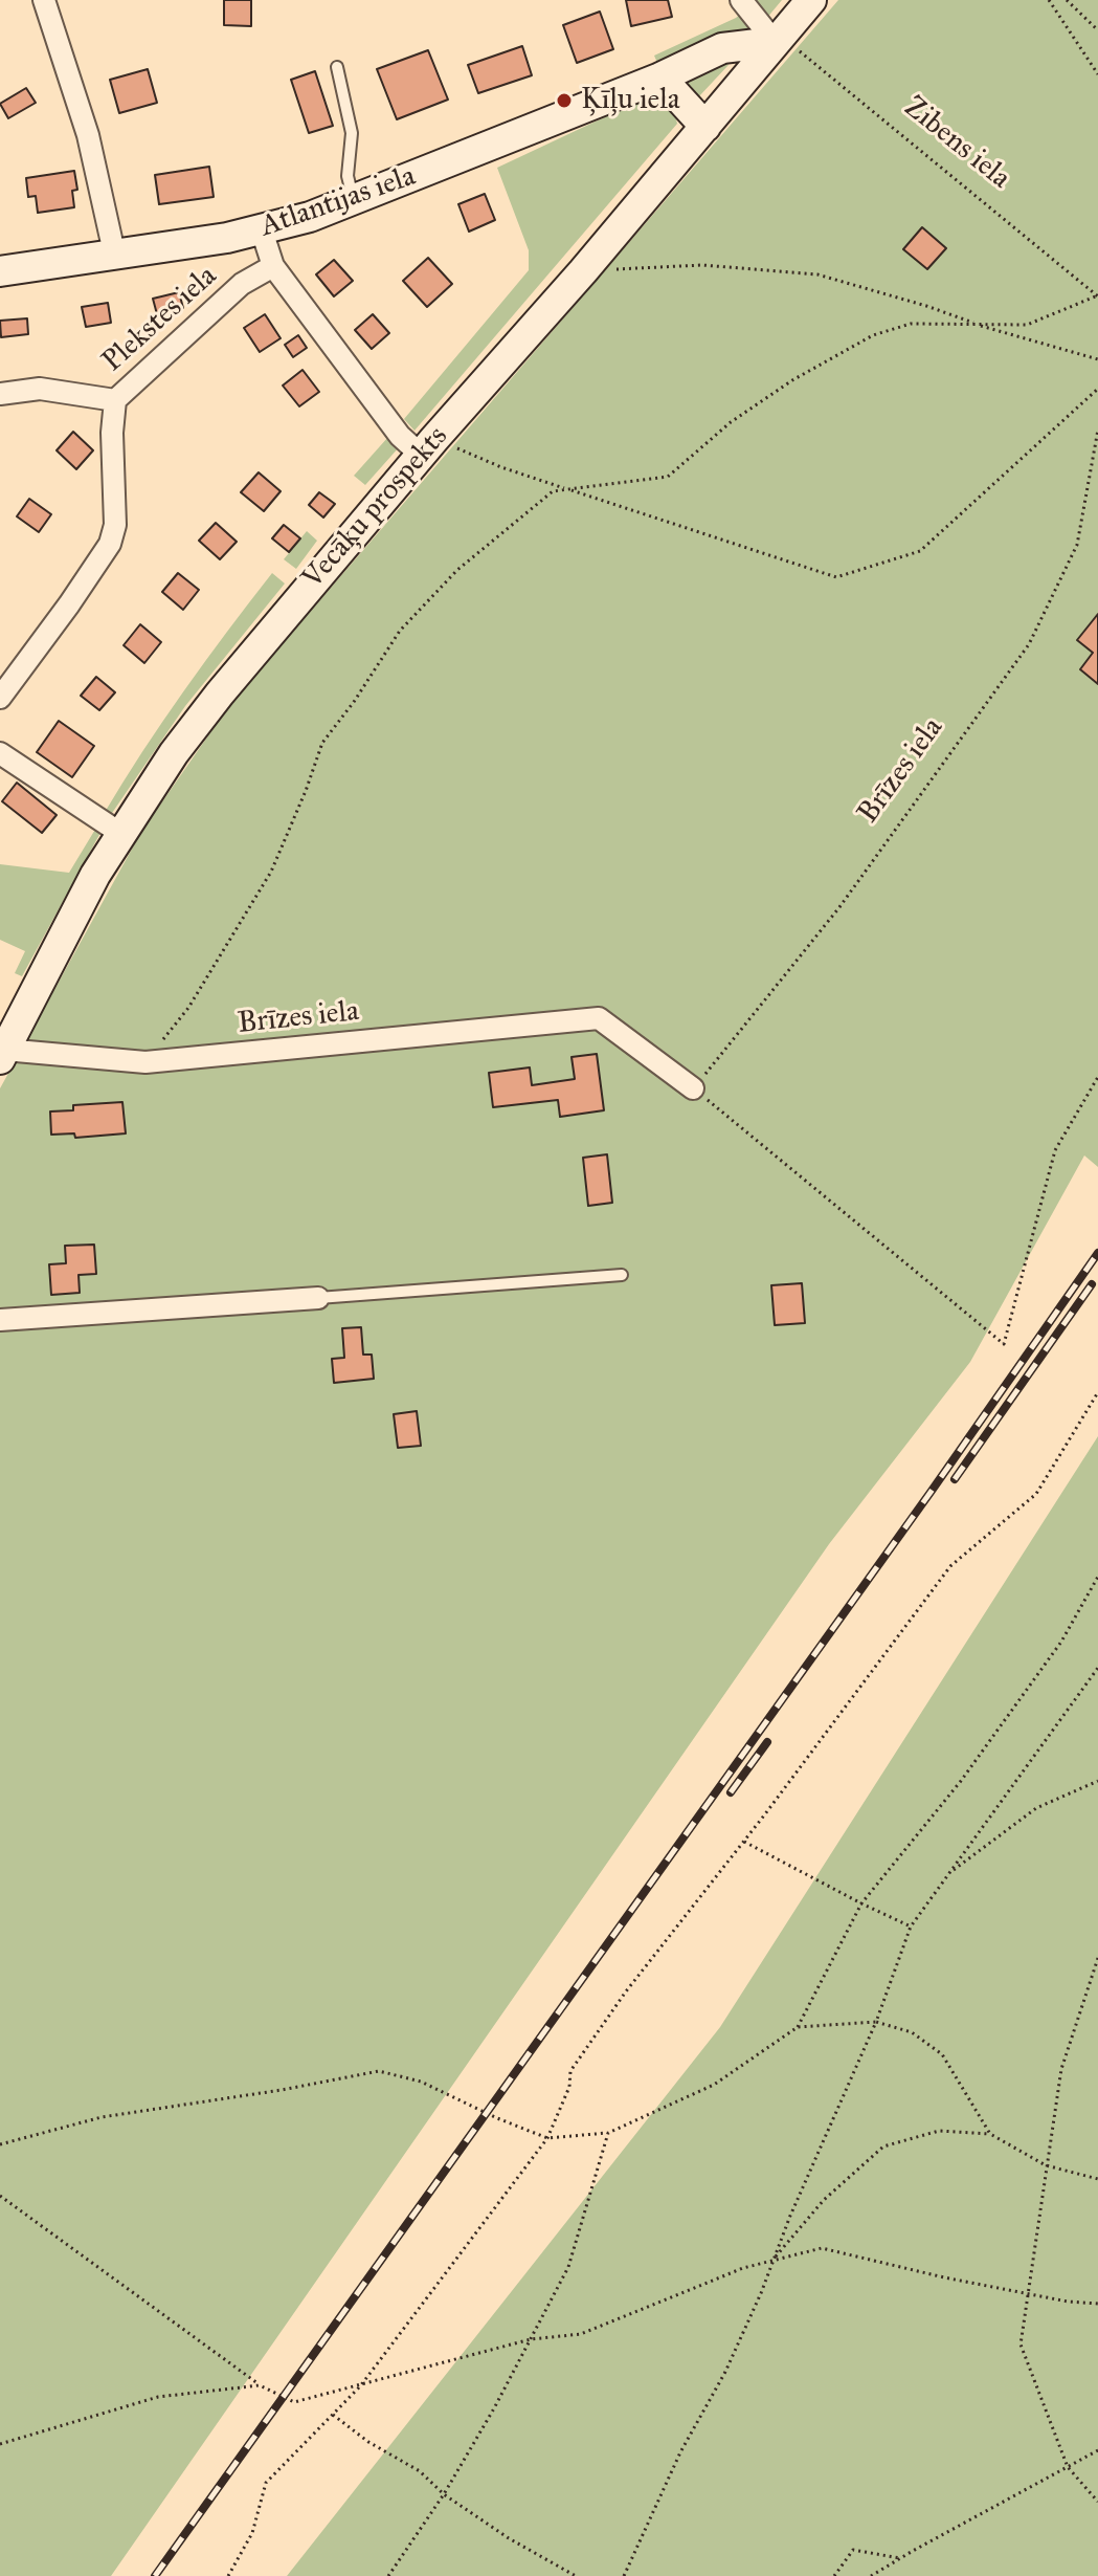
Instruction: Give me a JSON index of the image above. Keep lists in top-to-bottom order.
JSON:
{
  "streets": {
    "main road": ["Atlantijas iela", "Vecāķu prospekts"],
    "street": ["Plekstes iela", "Brīzes iela"],
    "path": ["Zibens iela"]
  },
  "crossings": [
    ["Zibens iela", "Atlantijas iela"],
    ["Zibens iela", "Vecāķu prospekts"],
    ["Atlantijas iela", "Vecāķu prospekts"],
    ["Vecāķu prospekts", "Brīzes iela"]
  ],
  "places": ["Ķīļu iela"]
}
